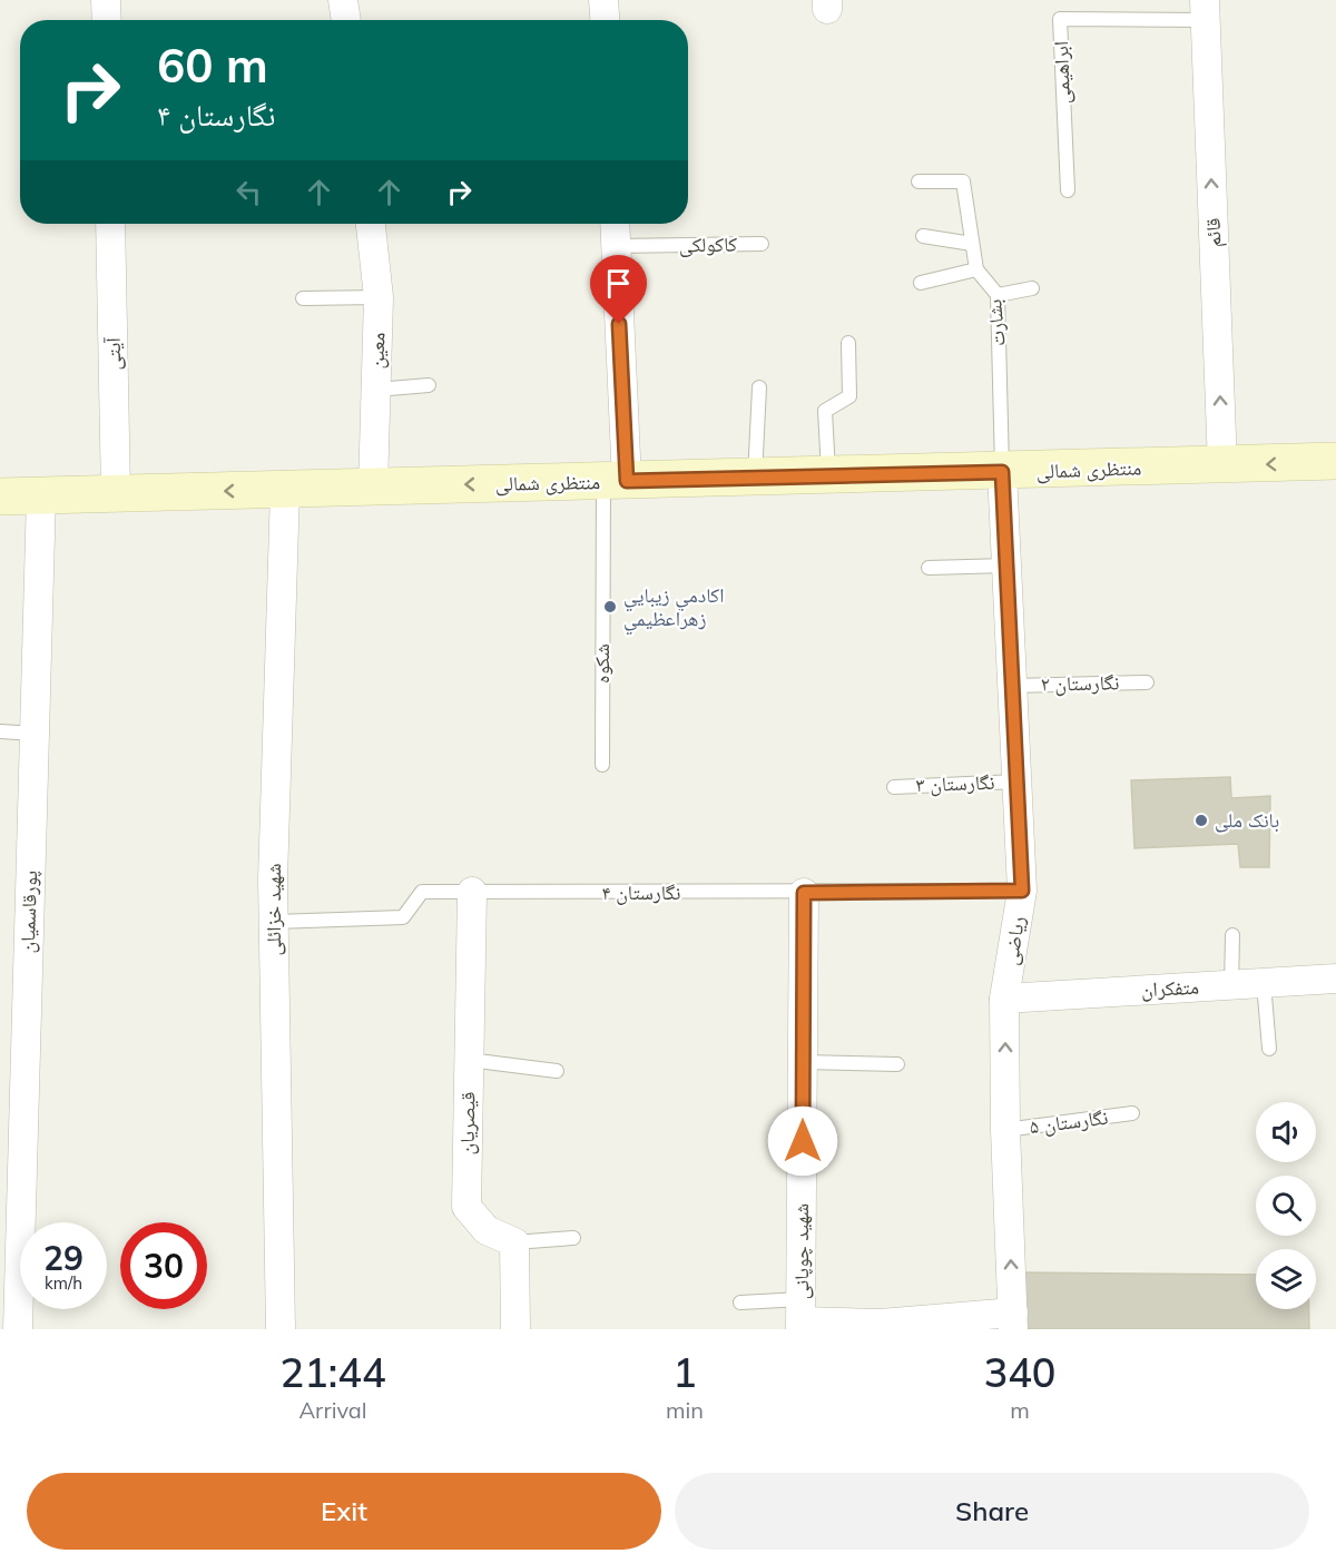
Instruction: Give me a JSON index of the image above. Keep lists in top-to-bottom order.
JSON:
{
  "streets": {
    "main road": ["منتظری شمالی"],
    "street": [
      "قائم",
      "معین",
      "آیتی",
      "شهید خزائلی",
      "پورقاسمیان",
      "ریاضی",
      "متفکران",
      "قیصریان",
      "شهید چوپانی"
    ],
    "lane": [
      "ابراهیمی",
      "کاکولکی",
      "بشارت",
      "شکوه",
      "نگارستان ۲",
      "نگارستان ۳",
      "نگارستان ۴",
      "نگارستان ۵"
    ]
  },
  "crossings": [
    ["ابراهیمی", "قائم"],
    ["قائم", "منتظری شمالی"],
    ["بشارت", "منتظری شمالی"],
    ["بشارت", "ریاضی"],
    ["معین", "منتظری شمالی"],
    ["آیتی", "منتظری شمالی"],
    ["منتظری شمالی", "شکوه"],
    ["منتظری شمالی", "شهید خزائلی"],
    ["منتظری شمالی", "پورقاسمیان"],
    ["منتظری شمالی", "ریاضی"],
    ["نگارستان ۲", "ریاضی"],
    ["نگارستان ۳", "ریاضی"],
    ["نگارستان ۴", "شهید خزائلی"],
    ["نگارستان ۴", "ریاضی"],
    ["نگارستان ۴", "قیصریان"],
    ["نگارستان ۴", "شهید چوپانی"],
    ["ریاضی", "متفکران"],
    ["ریاضی", "نگارستان ۵"]
  ],
  "one_way": ["قائم", "منتظری شمالی", "ریاضی"],
  "places": ["اكادمي زيبايي زهراعظيمي", "بانک ملی"],
  "page": {
    "turn": ["60 m", "نگارستان ۴"],
    "speed": "29 km/h",
    "limit": "30",
    "eta": [
      "21:44",
      "Arrival",
      "1",
      "min",
      "340",
      "m"
    ],
    "buttons": ["Exit", "Share"]
  }
}
